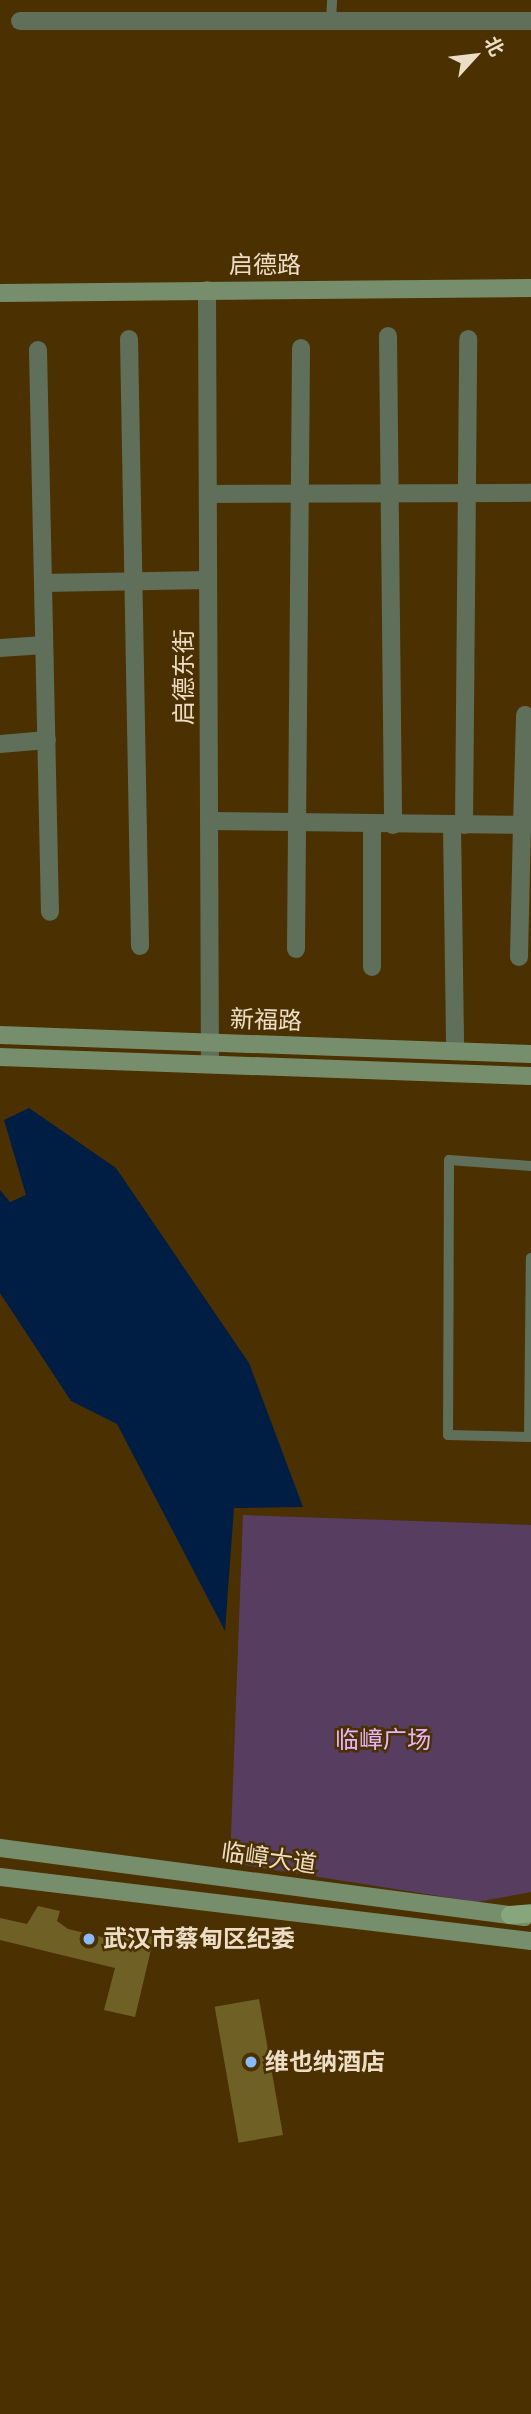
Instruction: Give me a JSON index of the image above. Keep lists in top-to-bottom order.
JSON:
{
  "streets": {
    "street": [
      "启德路",
      "启德东街",
      "新福路",
      "临嶂大道"
    ]
  },
  "crossings": [
    ["启德路", "启德东街"],
    ["启德东街", "新福路"]
  ],
  "parks": ["临嶂广场"],
  "places": ["武汉市蔡甸区纪委", "维也纳酒店"],
  "north": "top right"
}
